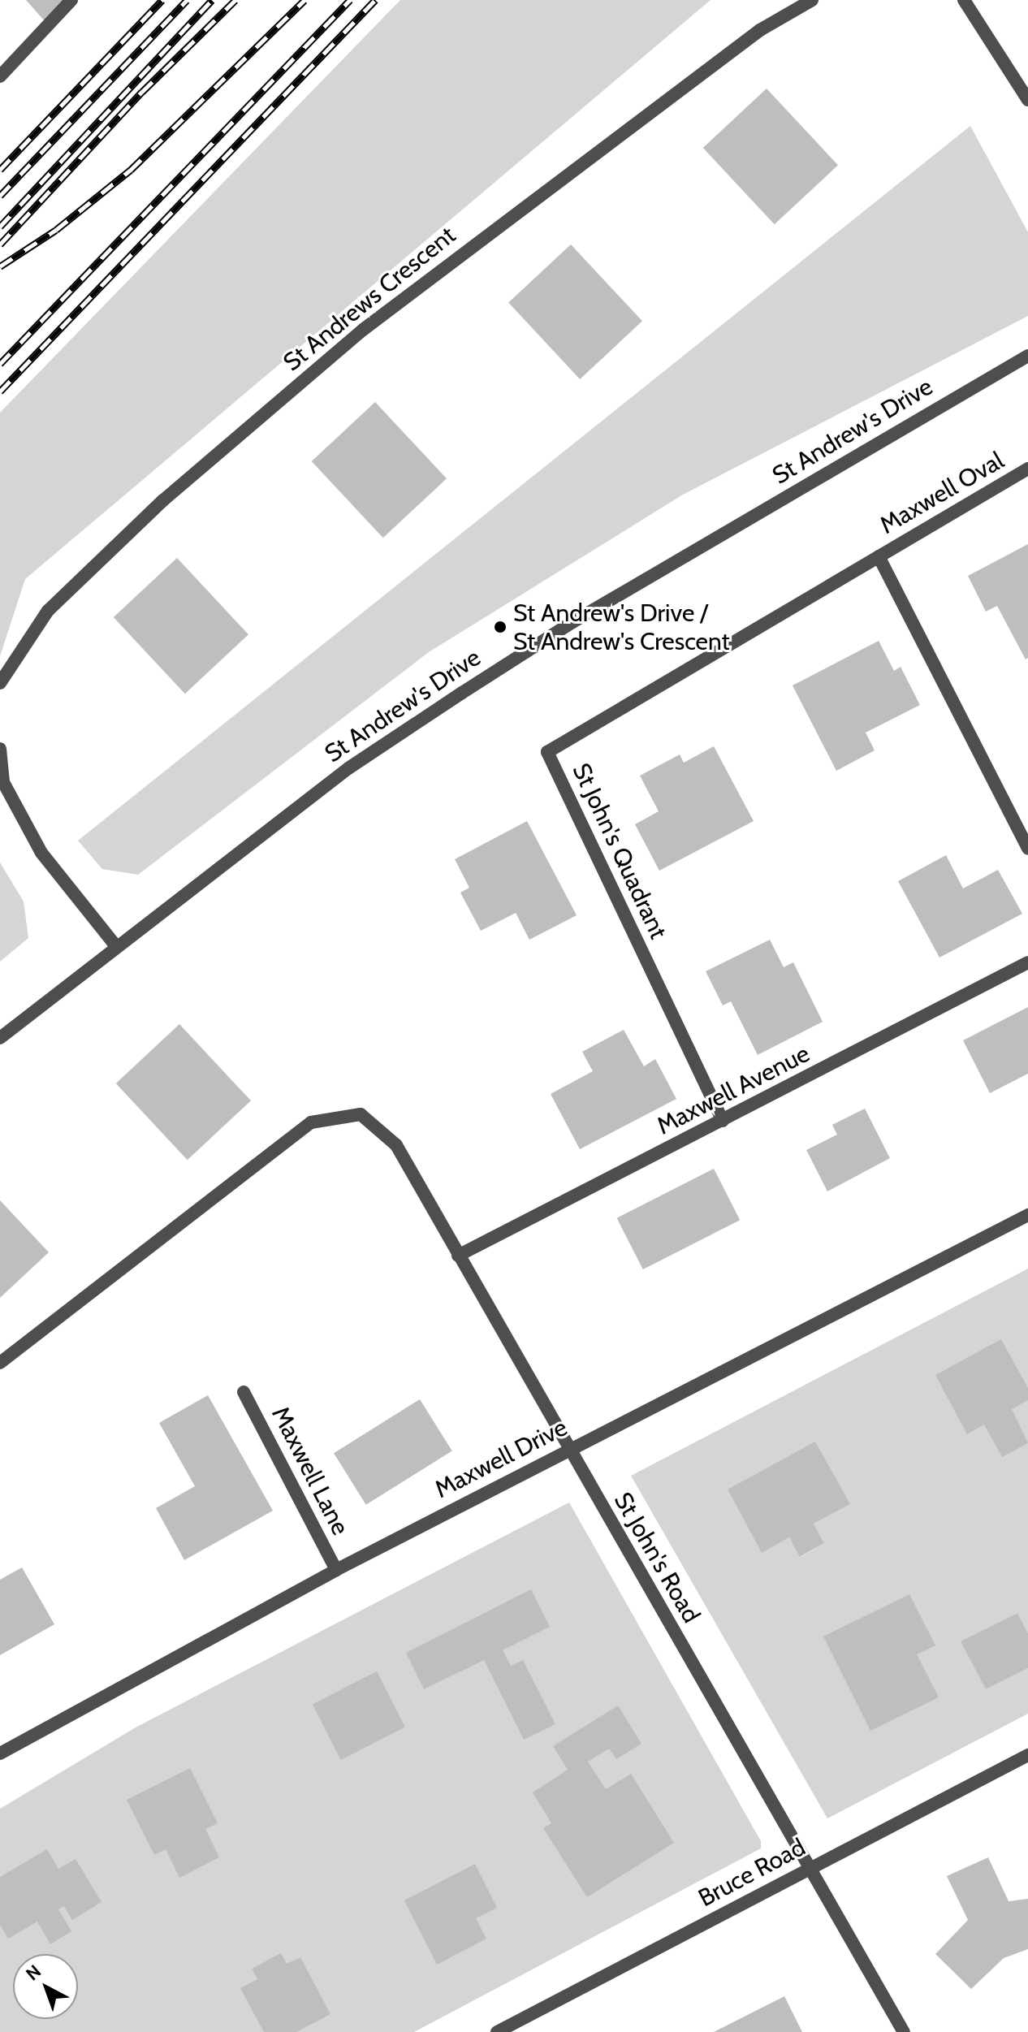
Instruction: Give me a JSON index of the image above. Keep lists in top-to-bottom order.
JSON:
{
  "streets": {
    "street": [
      "St Andrews Crescent",
      "St Andrew's Drive",
      "Maxwell Oval",
      "St John's Quadrant",
      "Maxwell Avenue",
      "Maxwell Drive",
      "Maxwell Lane",
      "St John's Road",
      "Bruce Road"
    ]
  },
  "crossings": [
    ["Maxwell Oval", "St John's Quadrant"],
    ["St John's Quadrant", "Maxwell Avenue"],
    ["Maxwell Avenue", "St John's Road"],
    ["Maxwell Drive", "Maxwell Lane"],
    ["Maxwell Drive", "St John's Road"],
    ["St John's Road", "Bruce Road"]
  ],
  "places": ["St Andrew's Drive / St Andrew's Crescent"],
  "north": "top left"
}
